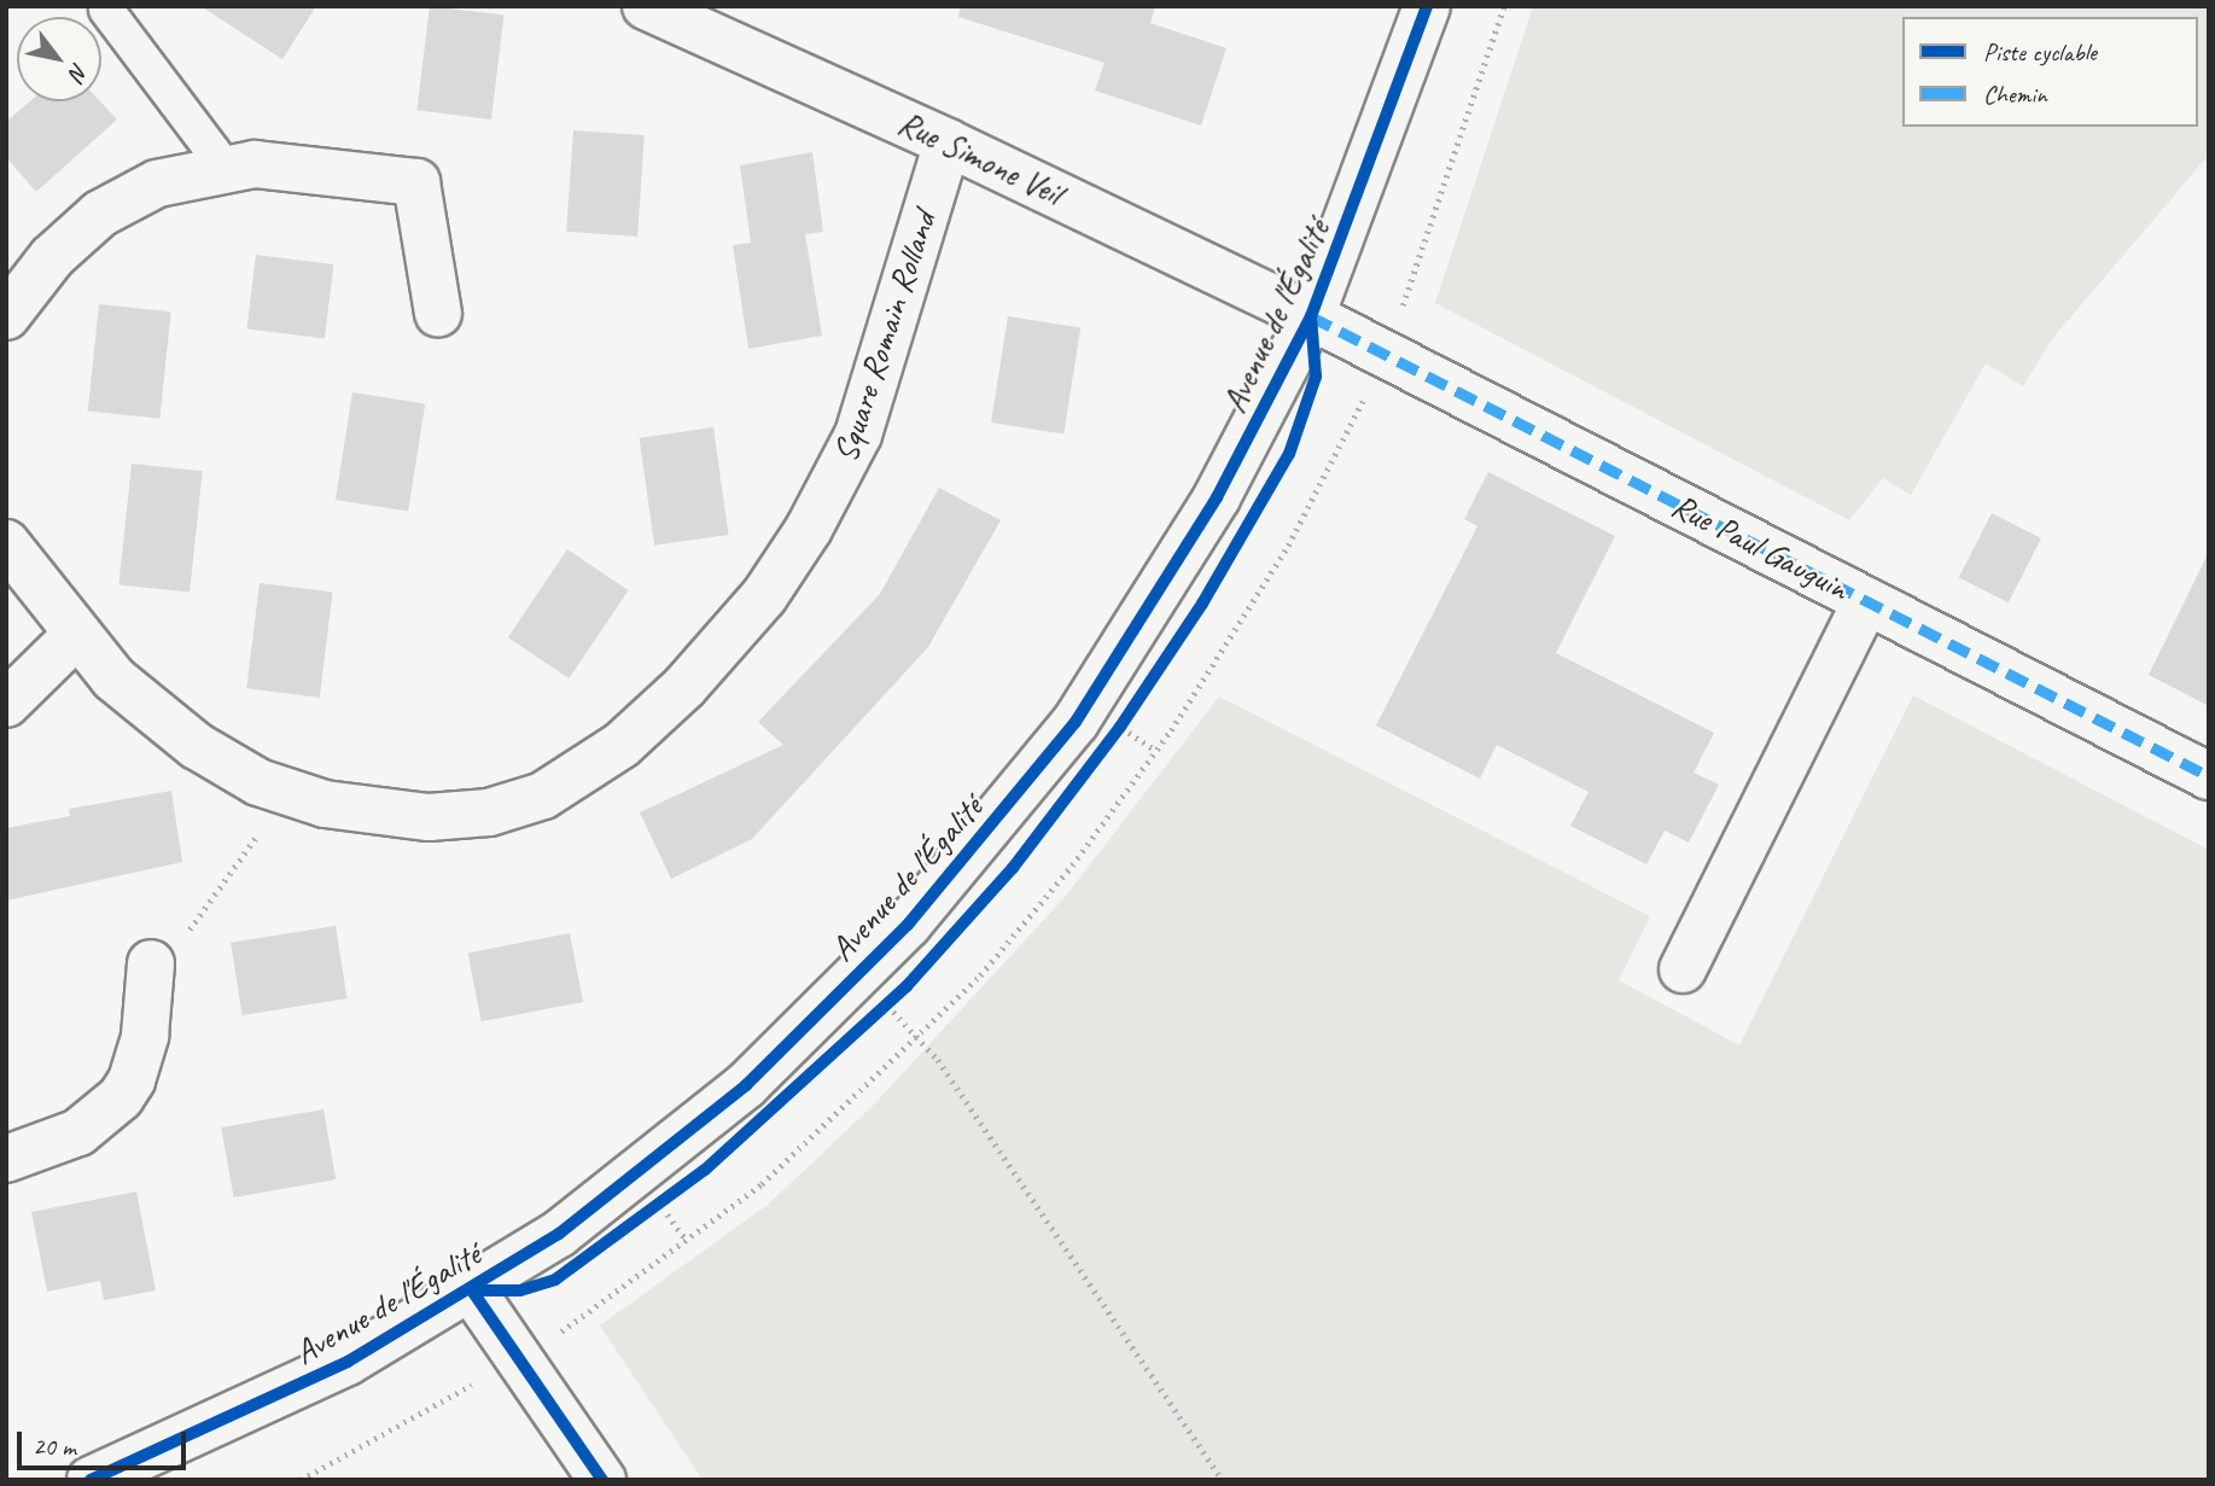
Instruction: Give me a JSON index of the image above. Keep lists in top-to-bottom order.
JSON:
{
  "streets": {
    "street": [
      "Rue Simone Veil",
      "Avenue de l'Égalité",
      "Square Romain Rolland",
      "Rue Paul Gauguin"
    ]
  },
  "crossings": [
    ["Rue Simone Veil", "Avenue de l'Égalité"],
    ["Rue Simone Veil", "Square Romain Rolland"],
    ["Rue Simone Veil", "Rue Paul Gauguin"],
    ["Avenue de l'Égalité", "Rue Paul Gauguin"]
  ],
  "legend": ["Piste cyclable", "Chemin"],
  "scale_bar": "20 m",
  "north": "bottom right"
}
